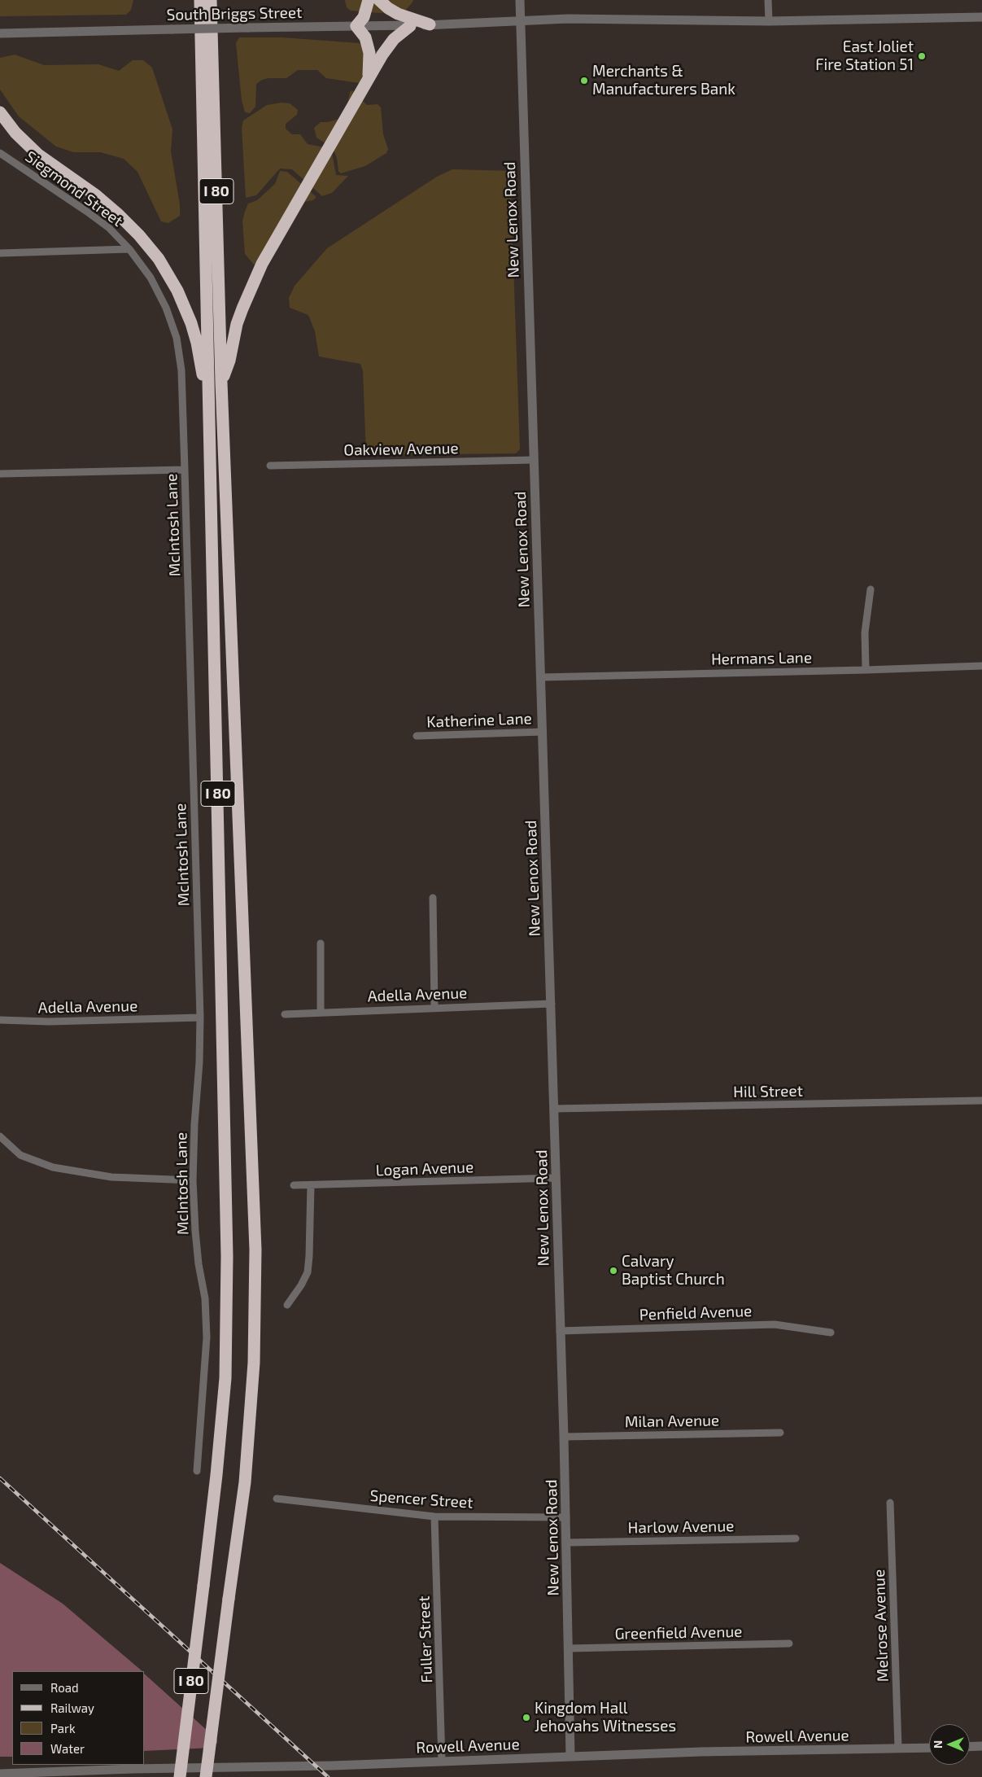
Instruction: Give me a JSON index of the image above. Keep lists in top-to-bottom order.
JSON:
{
  "streets": {
    "highway": ["I 80"],
    "street": [
      "South Briggs Street",
      "Siegmond Street",
      "New Lenox Road",
      "Oakview Avenue",
      "McIntosh Lane",
      "Hermans Lane",
      "Katherine Lane",
      "Adella Avenue",
      "Hill Street",
      "Logan Avenue",
      "Penfield Avenue",
      "Milan Avenue",
      "Spencer Street",
      "Harlow Avenue",
      "Melrose Avenue",
      "Greenfield Avenue",
      "Fuller Street",
      "Rowell Avenue"
    ]
  },
  "crossings": [
    ["South Briggs Street", "New Lenox Road"],
    ["Siegmond Street", "McIntosh Lane"],
    ["New Lenox Road", "Oakview Avenue"],
    ["New Lenox Road", "Hermans Lane"],
    ["New Lenox Road", "Katherine Lane"],
    ["New Lenox Road", "Adella Avenue"],
    ["New Lenox Road", "Hill Street"],
    ["New Lenox Road", "Logan Avenue"],
    ["New Lenox Road", "Penfield Avenue"],
    ["New Lenox Road", "Milan Avenue"],
    ["New Lenox Road", "Spencer Street"],
    ["New Lenox Road", "Harlow Avenue"],
    ["New Lenox Road", "Greenfield Avenue"],
    ["New Lenox Road", "Rowell Avenue"],
    ["McIntosh Lane", "Adella Avenue"],
    ["Spencer Street", "Fuller Street"],
    ["Melrose Avenue", "Rowell Avenue"],
    ["Fuller Street", "Rowell Avenue"]
  ],
  "places": [
    "East Joliet Fire Station 51",
    "Merchants & Manufacturers Bank",
    "Calvary Baptist Church",
    "Kingdom Hall Jehovahs Witnesses"
  ],
  "legend": [
    "Road",
    "Railway",
    "Park",
    "Water"
  ],
  "north": "left"
}
